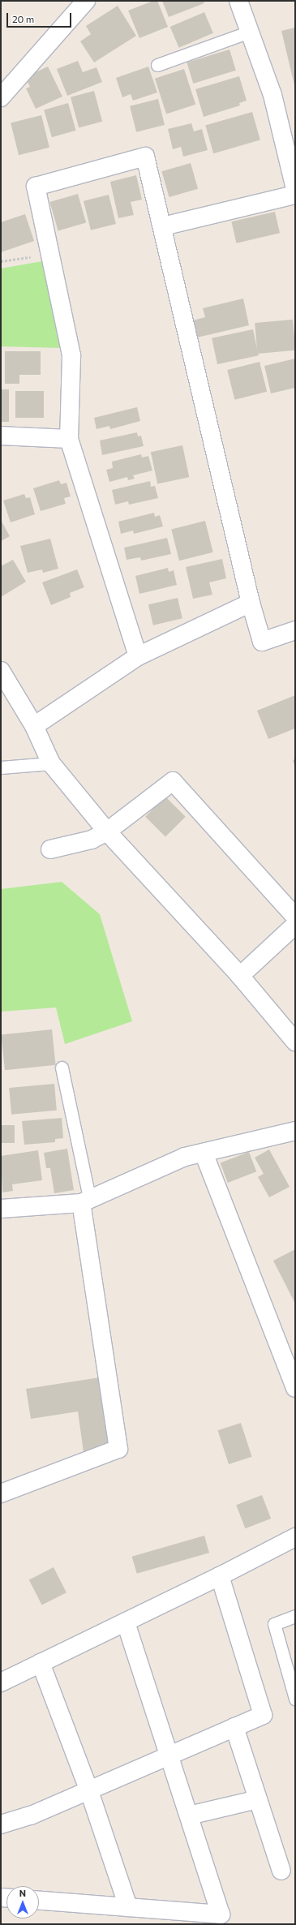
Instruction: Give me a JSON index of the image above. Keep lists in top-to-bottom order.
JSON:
{
  "scale_bar": "20 m",
  "north": "top"
}
